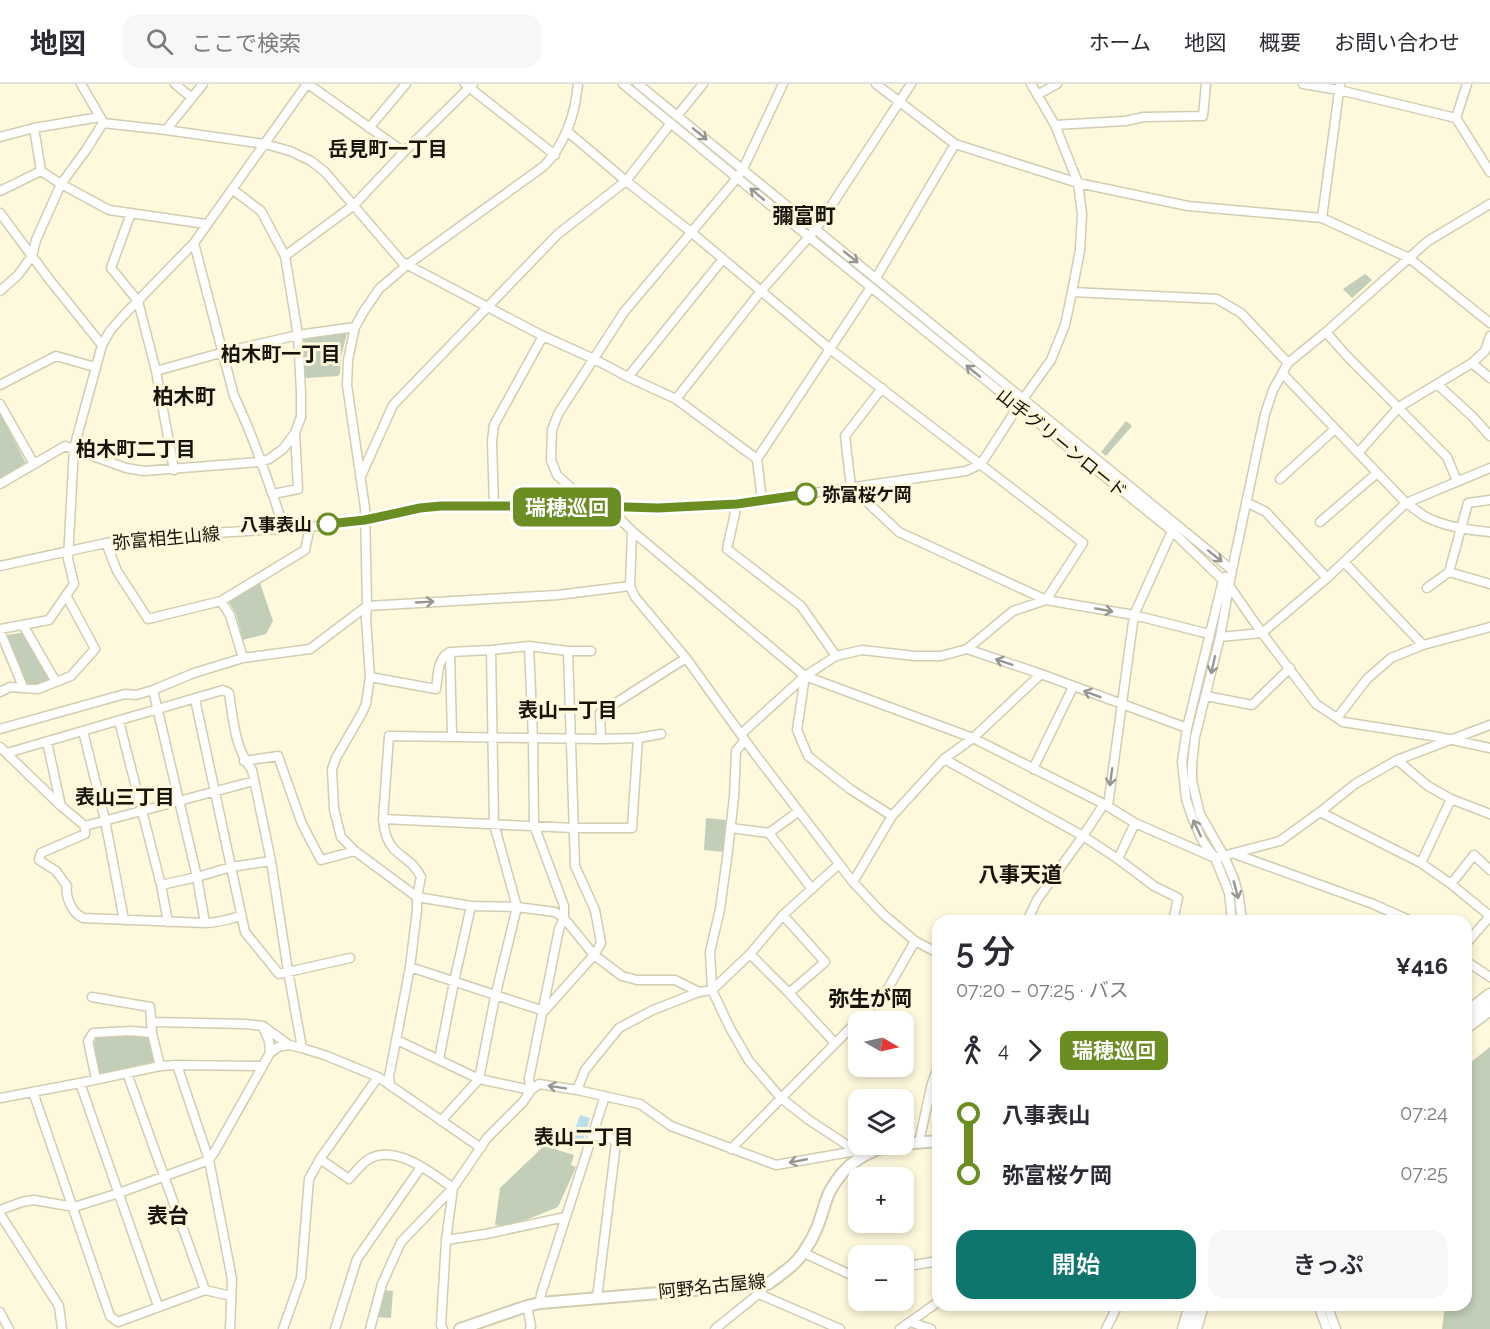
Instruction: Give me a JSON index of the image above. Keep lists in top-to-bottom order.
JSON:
{
  "streets": {
    "main road": ["阿野名古屋線"],
    "street": ["山手グリーンロード", "弥富相生山線"]
  },
  "districts": [
    "岳見町一丁目",
    "彌富町",
    "柏木町一丁目",
    "柏木町",
    "柏木町二丁目",
    "表山一丁目",
    "表山三丁目",
    "八事天道",
    "弥生が岡",
    "表山二丁目",
    "表台"
  ],
  "places": ["弥富桜ケ岡", "八事表山"],
  "lines": ["bus line 瑞穂巡回"],
  "north": "right",
  "page": {
    "header": "地図",
    "search": "ここで検索",
    "nav": [
      "ホーム",
      "地図",
      "概要",
      "お問い合わせ"
    ],
    "on_map": "瑞穂巡回",
    "heading": ["5 分", "07:20 – 07:25 · バス", "¥416"],
    "map_buttons": ["+", "−"],
    "legs": ["4", "瑞穂巡回"],
    "list": [
      {
        "name": "八事表山",
        "value": "07:24"
      },
      {
        "name": "弥富桜ケ岡",
        "value": "07:25"
      }
    ],
    "buttons": ["開始", "きっぷ"]
  }
}
